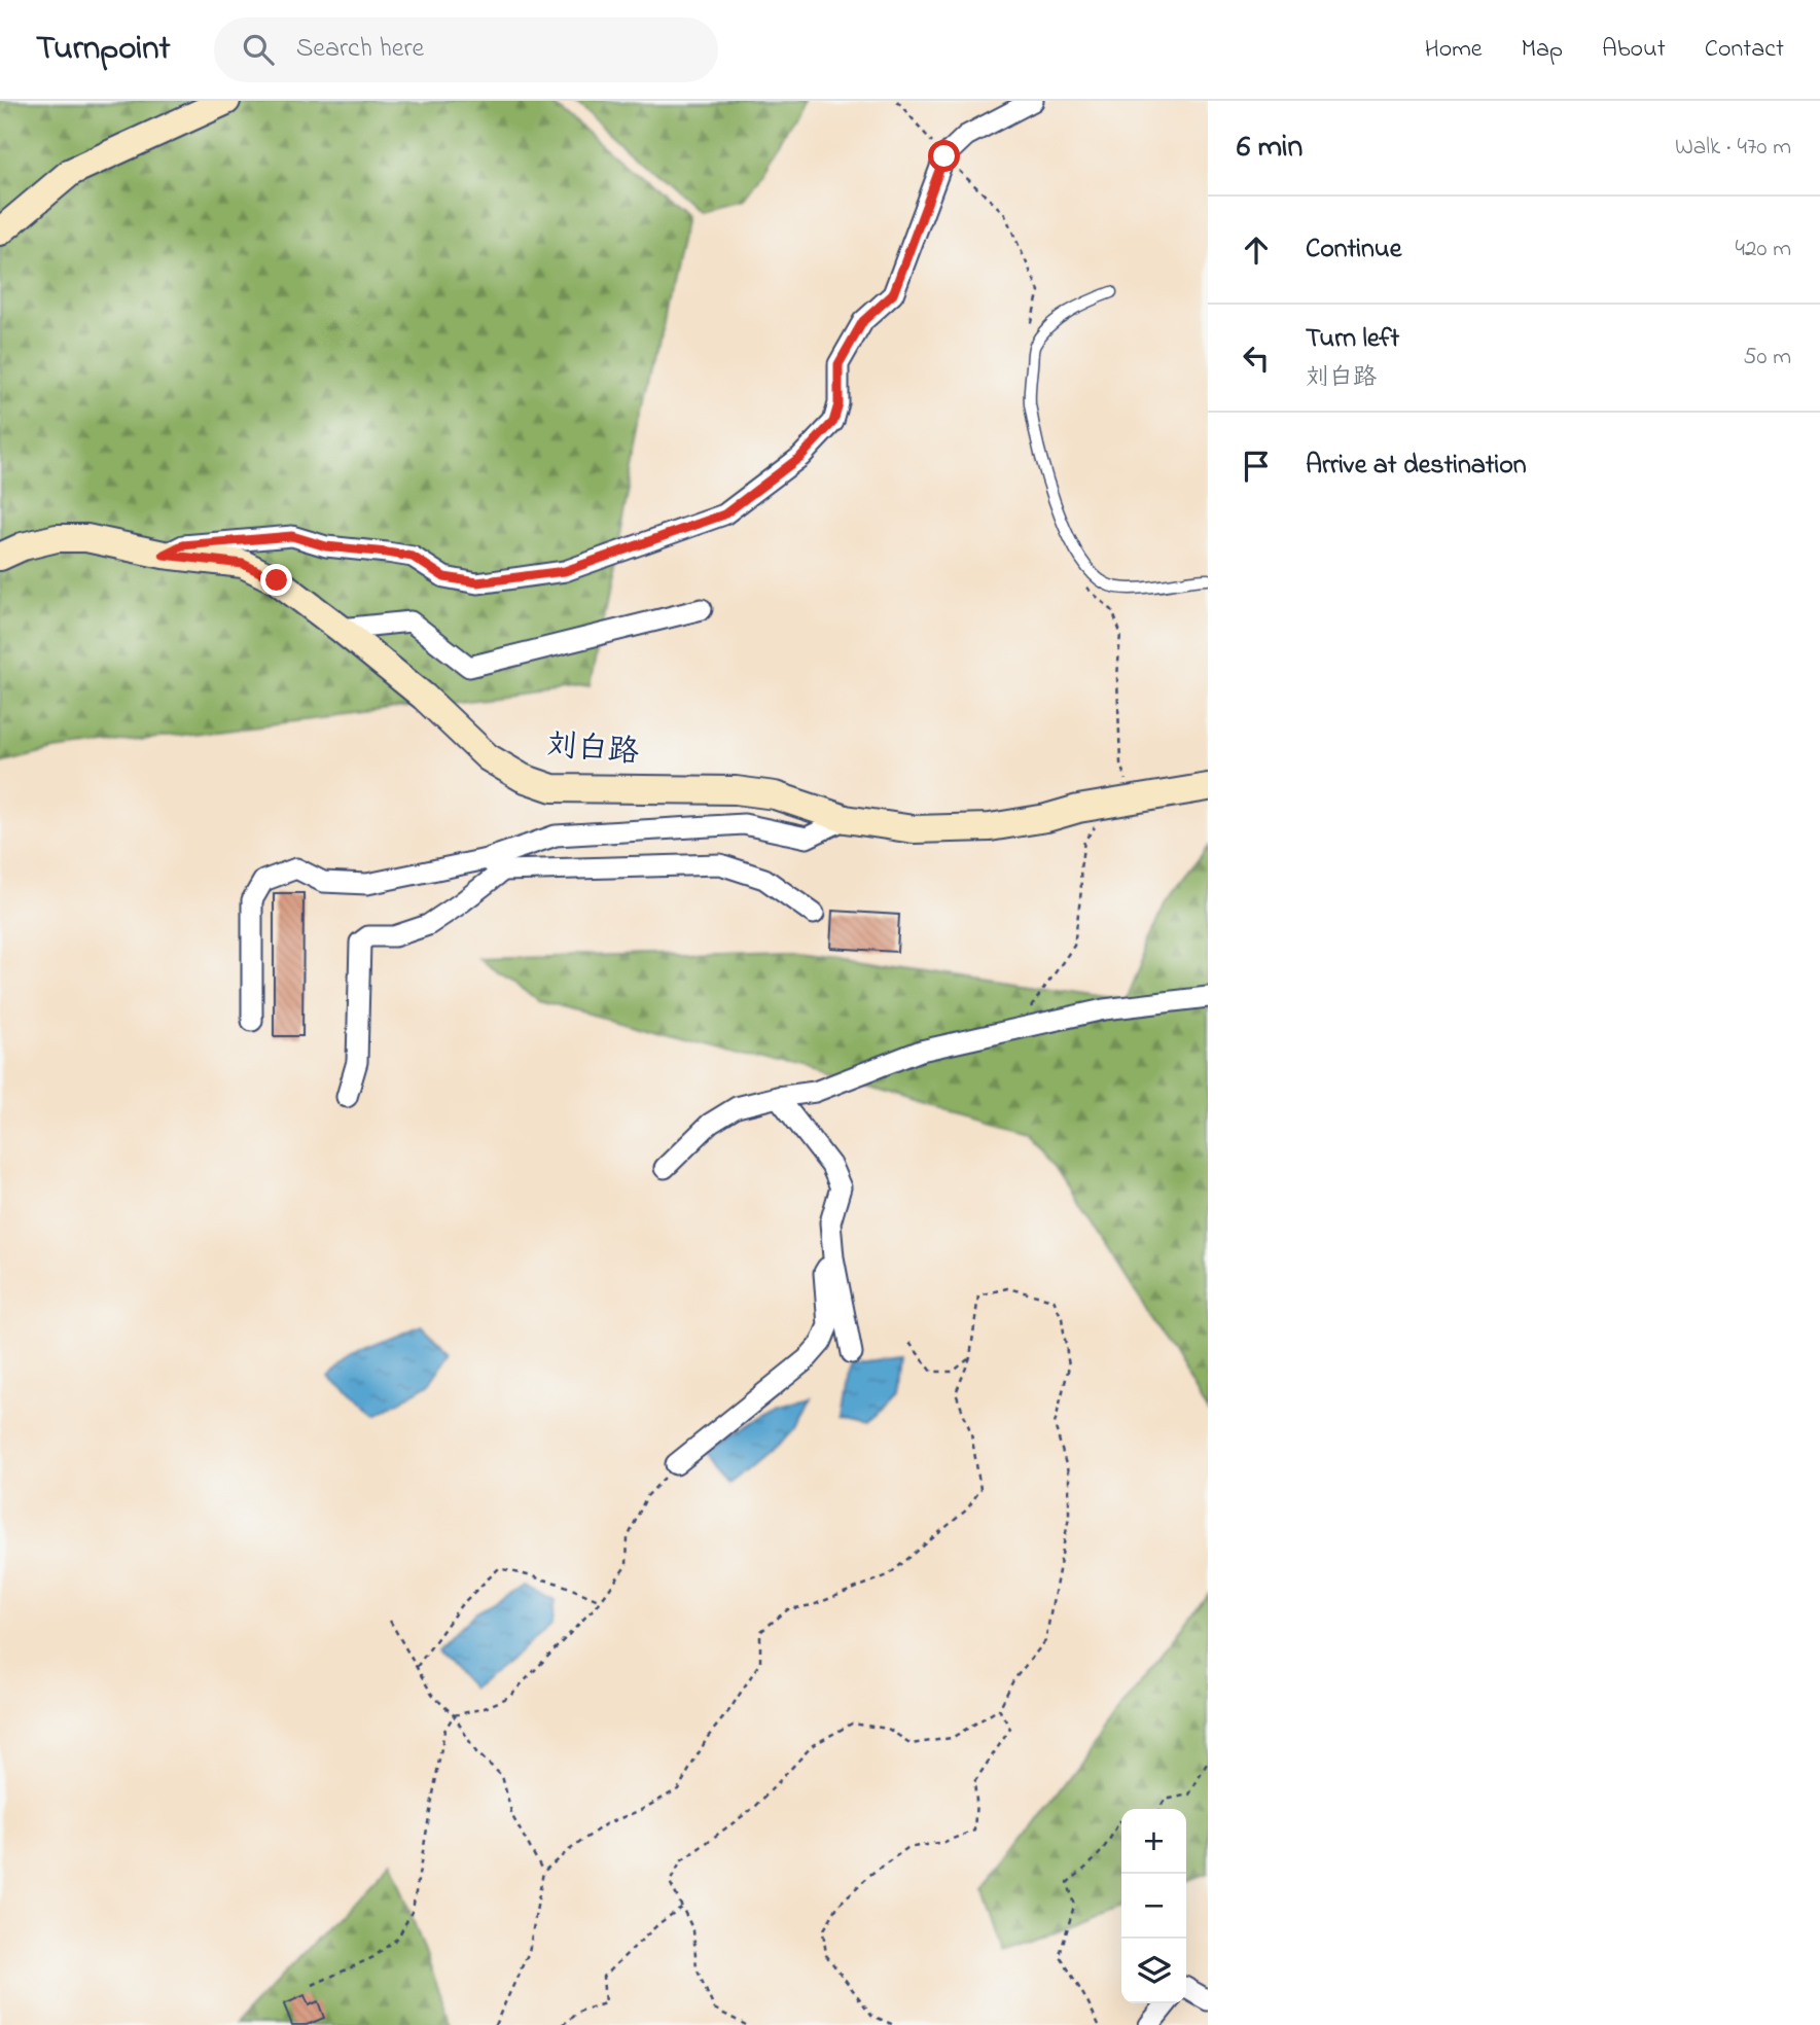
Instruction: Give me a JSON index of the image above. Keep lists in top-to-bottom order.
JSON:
{
  "streets": {
    "street": ["刘白路"]
  },
  "page": {
    "header": "Turnpoint",
    "search": "Search here",
    "nav": [
      "Home",
      "Map",
      "About",
      "Contact"
    ],
    "heading": ["6 min", "Walk · 470 m"],
    "list": [
      ["Continue", "420 m"],
      ["Turn left", "刘白路", "50 m"],
      "Arrive at destination"
    ],
    "map_buttons": ["+", "−"]
  }
}
